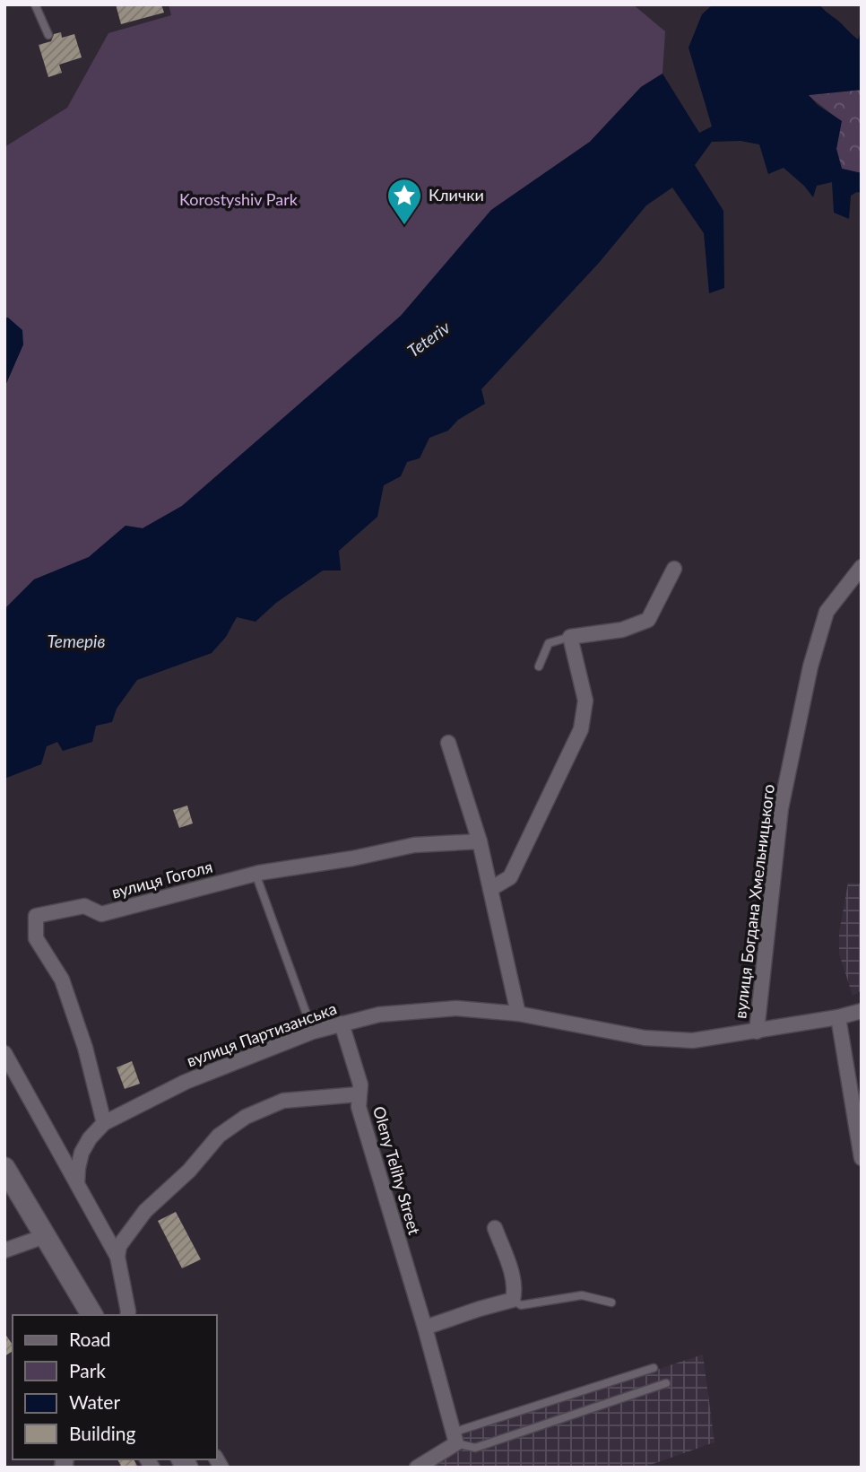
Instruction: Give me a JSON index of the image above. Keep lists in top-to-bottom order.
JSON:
{
  "streets": {
    "street": [
      "вулиця Гоголя",
      "вулиця Богдана Хмельницького",
      "вулиця Партизанська",
      "Oleny Telihy Street"
    ]
  },
  "crossings": [
    ["вулиця Гоголя", "вулиця Партизанська"],
    ["вулиця Богдана Хмельницького", "вулиця Партизанська"],
    ["вулиця Партизанська", "Oleny Telihy Street"]
  ],
  "water": ["Teteriv", "Тетерів"],
  "parks": ["Korostyshiv Park"],
  "places": {
    "place": ["Клички"]
  },
  "legend": [
    "Road",
    "Park",
    "Water",
    "Building"
  ]
}
